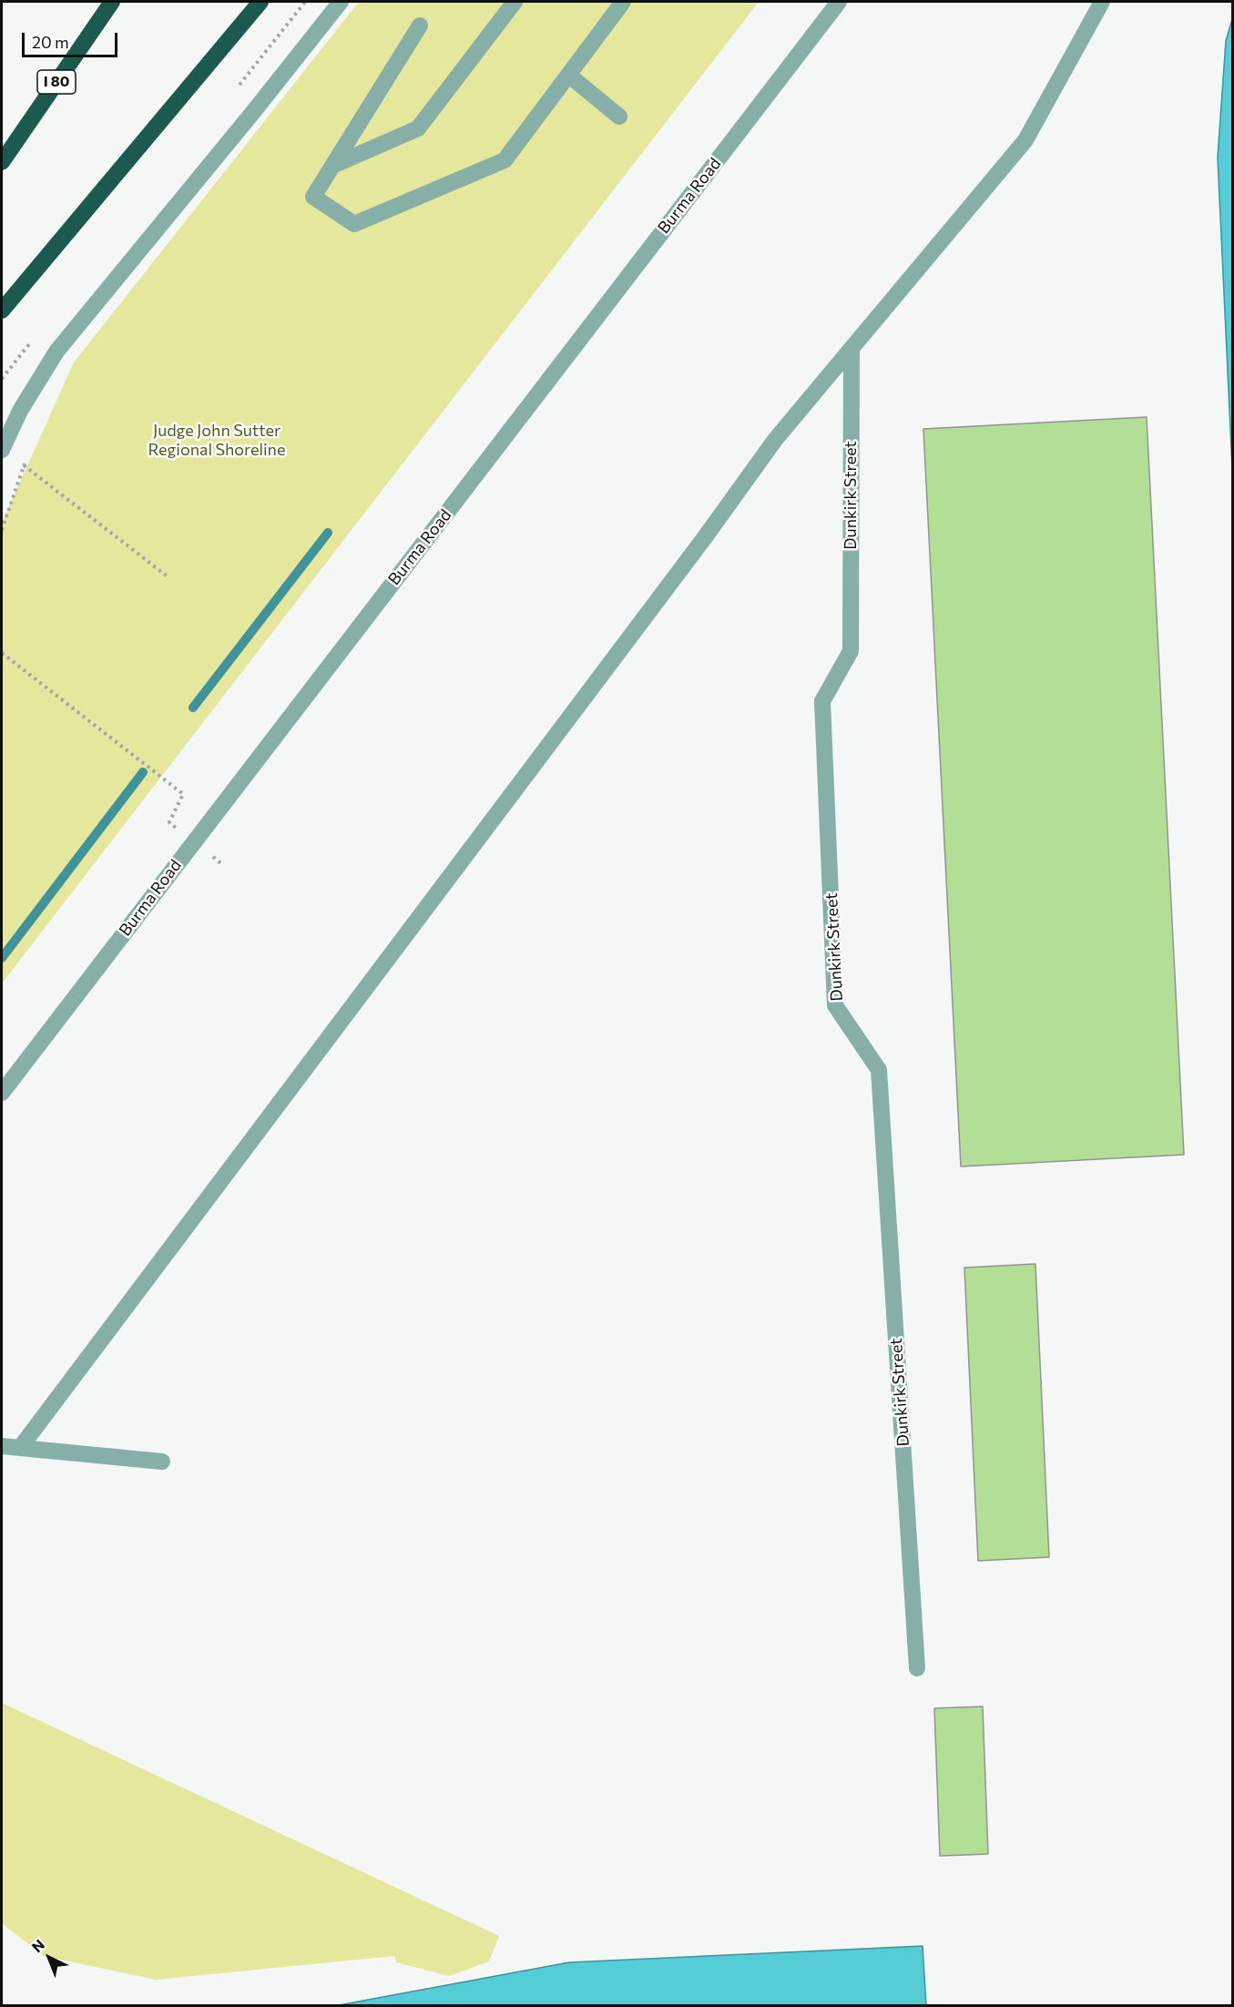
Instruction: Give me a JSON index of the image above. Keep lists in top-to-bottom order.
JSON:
{
  "streets": {
    "highway": ["I 80"],
    "street": ["Burma Road", "Dunkirk Street"]
  },
  "parks": ["Judge John Sutter Regional Shoreline"],
  "scale_bar": "20 m",
  "north": "top left"
}
